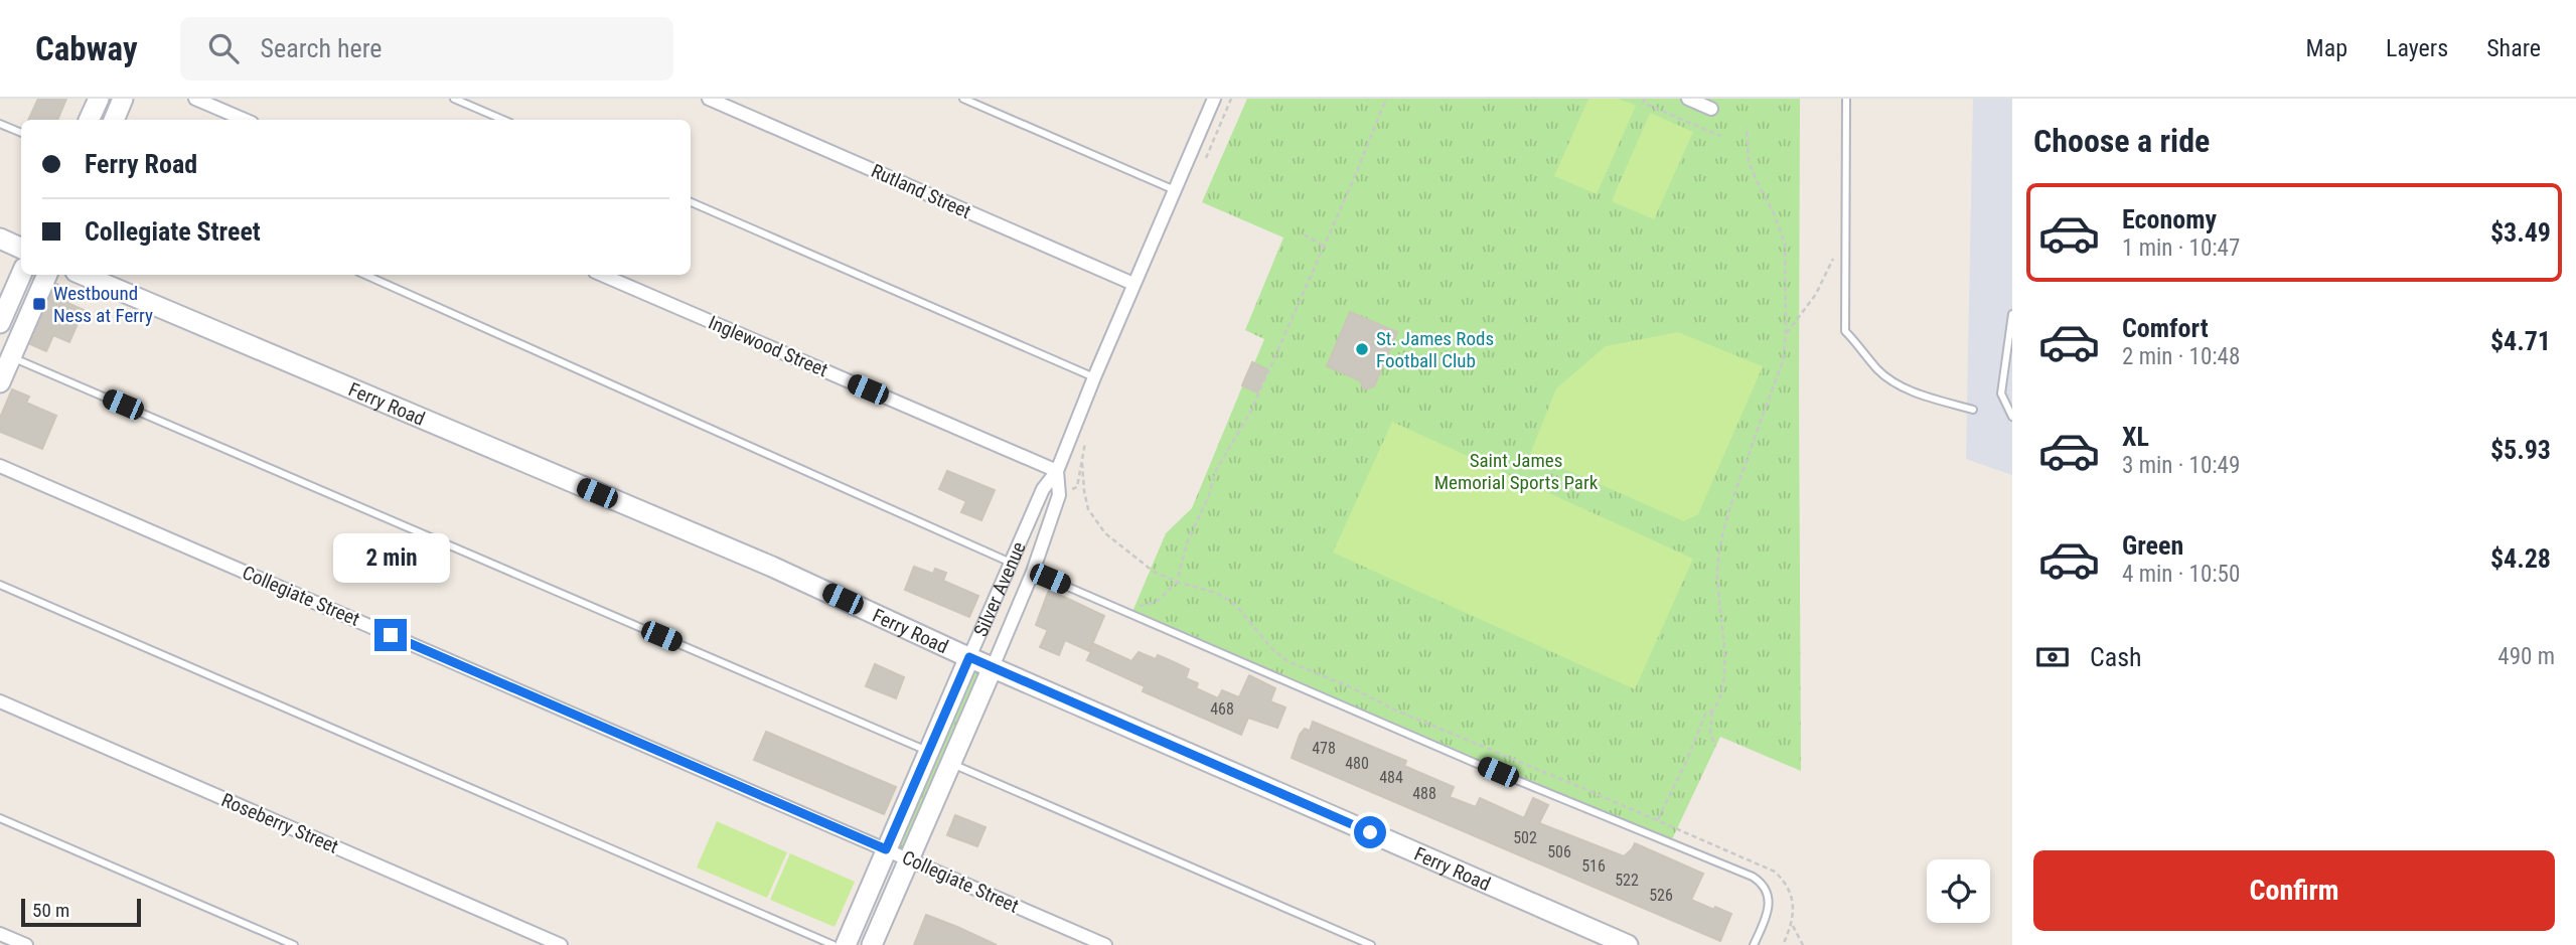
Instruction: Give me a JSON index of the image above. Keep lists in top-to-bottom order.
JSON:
{
  "streets": {
    "main road": ["Ferry Road", "Silver Avenue"],
    "street": [
      "Rutland Street",
      "Inglewood Street",
      "Collegiate Street",
      "Roseberry Street"
    ]
  },
  "crossings": [
    ["Rutland Street", "Silver Avenue"],
    ["Inglewood Street", "Silver Avenue"],
    ["Ferry Road", "Silver Avenue"],
    ["Silver Avenue", "Collegiate Street"]
  ],
  "parks": ["Saint James Memorial Sports Park"],
  "places": {
    "transit": ["Westbound Ness at Ferry"],
    "other": ["St. James Rods Football Club"]
  },
  "house_numbers": [
    "468",
    "478",
    "480",
    "484",
    "488",
    "502",
    "506",
    "516",
    "522",
    "526"
  ],
  "scale_bar": "50 m",
  "page": {
    "header": "Cabway",
    "search": "Search here",
    "nav": ["Map", "Layers", "Share"],
    "heading": "Choose a ride",
    "banner": ["Ferry Road", "Collegiate Street"],
    "list": [
      {
        "name": "Economy",
        "note": "1 min · 10:47",
        "value": "$3.49"
      },
      {
        "name": "Comfort",
        "note": "2 min · 10:48",
        "value": "$4.71"
      },
      {
        "name": "XL",
        "note": "3 min · 10:49",
        "value": "$5.93"
      },
      {
        "name": "Green",
        "note": "4 min · 10:50",
        "value": "$4.28"
      }
    ],
    "bubble": "2 min",
    "pay": ["Cash", "490 m"],
    "buttons": "Confirm",
    "scale": "50 m"
  }
}
